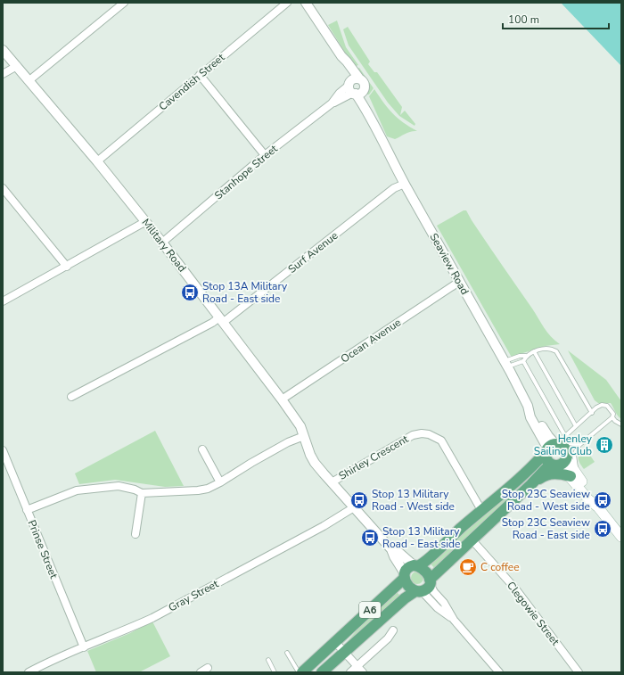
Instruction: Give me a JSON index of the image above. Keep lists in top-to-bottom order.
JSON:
{
  "streets": {
    "main road": ["A6"],
    "street": [
      "Cavendish Street",
      "Stanhope Street",
      "Military Road",
      "Surf Avenue",
      "Seaview Road",
      "Ocean Avenue",
      "Shirley Crescent",
      "Prinse Street",
      "Gray Street",
      "Clegowie Street"
    ]
  },
  "crossings": [
    ["Cavendish Street", "Military Road"],
    ["Stanhope Street", "Military Road"],
    ["Stanhope Street", "Seaview Road"],
    ["Military Road", "Surf Avenue"],
    ["Military Road", "Ocean Avenue"],
    ["Military Road", "Shirley Crescent"],
    ["Military Road", "Gray Street"],
    ["Military Road", "A6"],
    ["Surf Avenue", "Seaview Road"],
    ["Seaview Road", "Ocean Avenue"],
    ["Seaview Road", "A6"],
    ["Shirley Crescent", "A6"],
    ["Prinse Street", "Gray Street"],
    ["A6", "Clegowie Street"]
  ],
  "places": {
    "bus stop": [
      "Stop 13A Military Road - East side",
      "Stop 13 Military Road - West side",
      "Stop 23C Seaview Road - West side",
      "Stop 23C Seaview Road - East side",
      "Stop 13 Military Road - East side"
    ],
    "building": ["Henley Sailing Club"],
    "cafe": ["C coffee"]
  },
  "scale_bar": "100 m"
}
